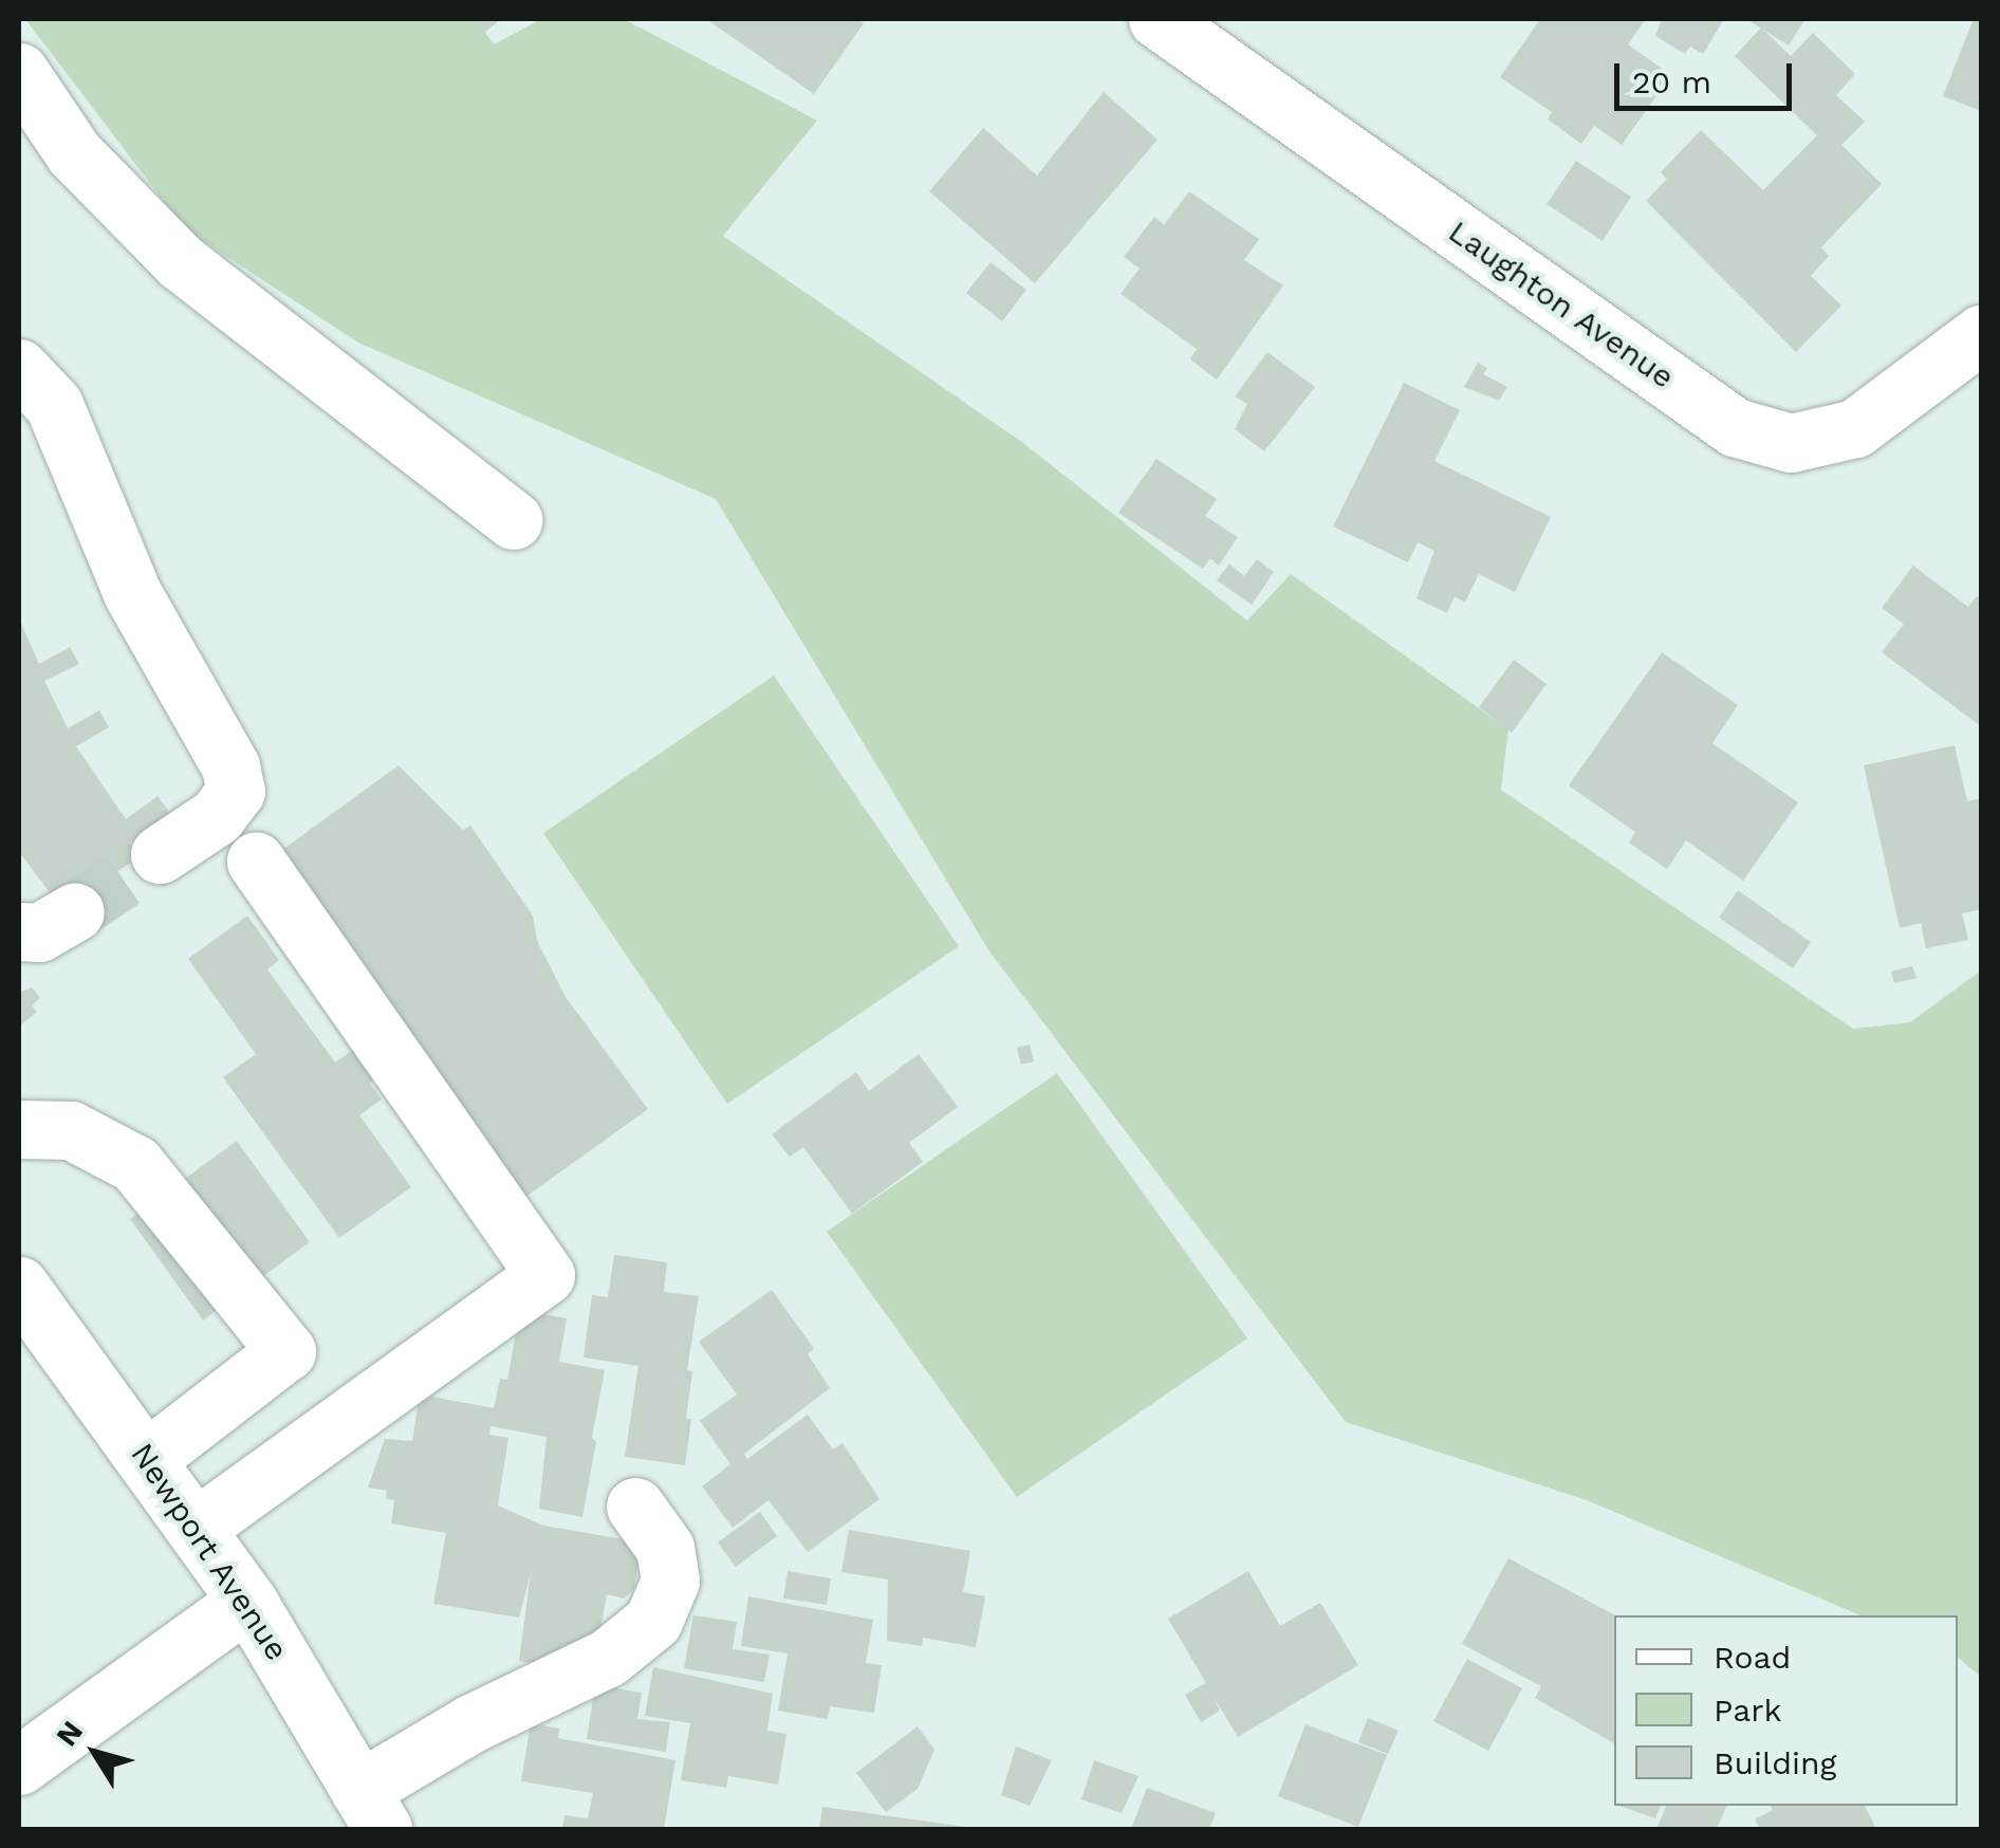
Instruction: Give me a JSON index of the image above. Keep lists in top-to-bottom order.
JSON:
{
  "streets": {
    "street": ["Laughton Avenue", "Newport Avenue"]
  },
  "legend": ["Road", "Park", "Building"],
  "scale_bar": "20 m",
  "north": "top left"
}
